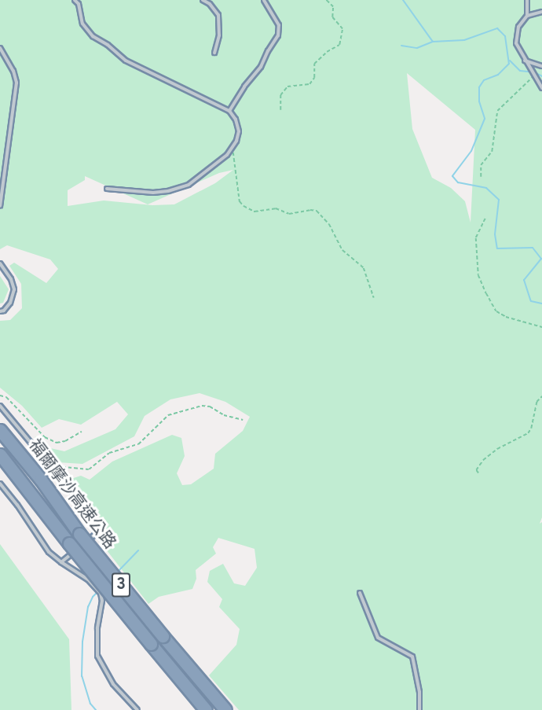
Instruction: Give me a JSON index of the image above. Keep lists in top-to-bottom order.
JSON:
{
  "streets": {
    "highway": ["福爾摩沙高速公路", "3"]
  }
}
